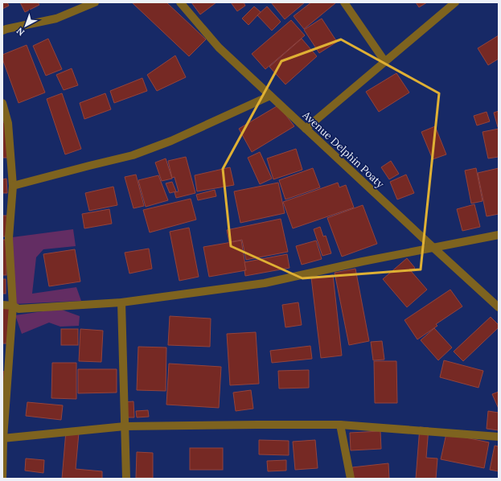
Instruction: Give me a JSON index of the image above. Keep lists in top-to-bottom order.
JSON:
{
  "streets": {
    "street": ["Avenue Delphin Poaty"]
  },
  "north": "bottom left"
}
